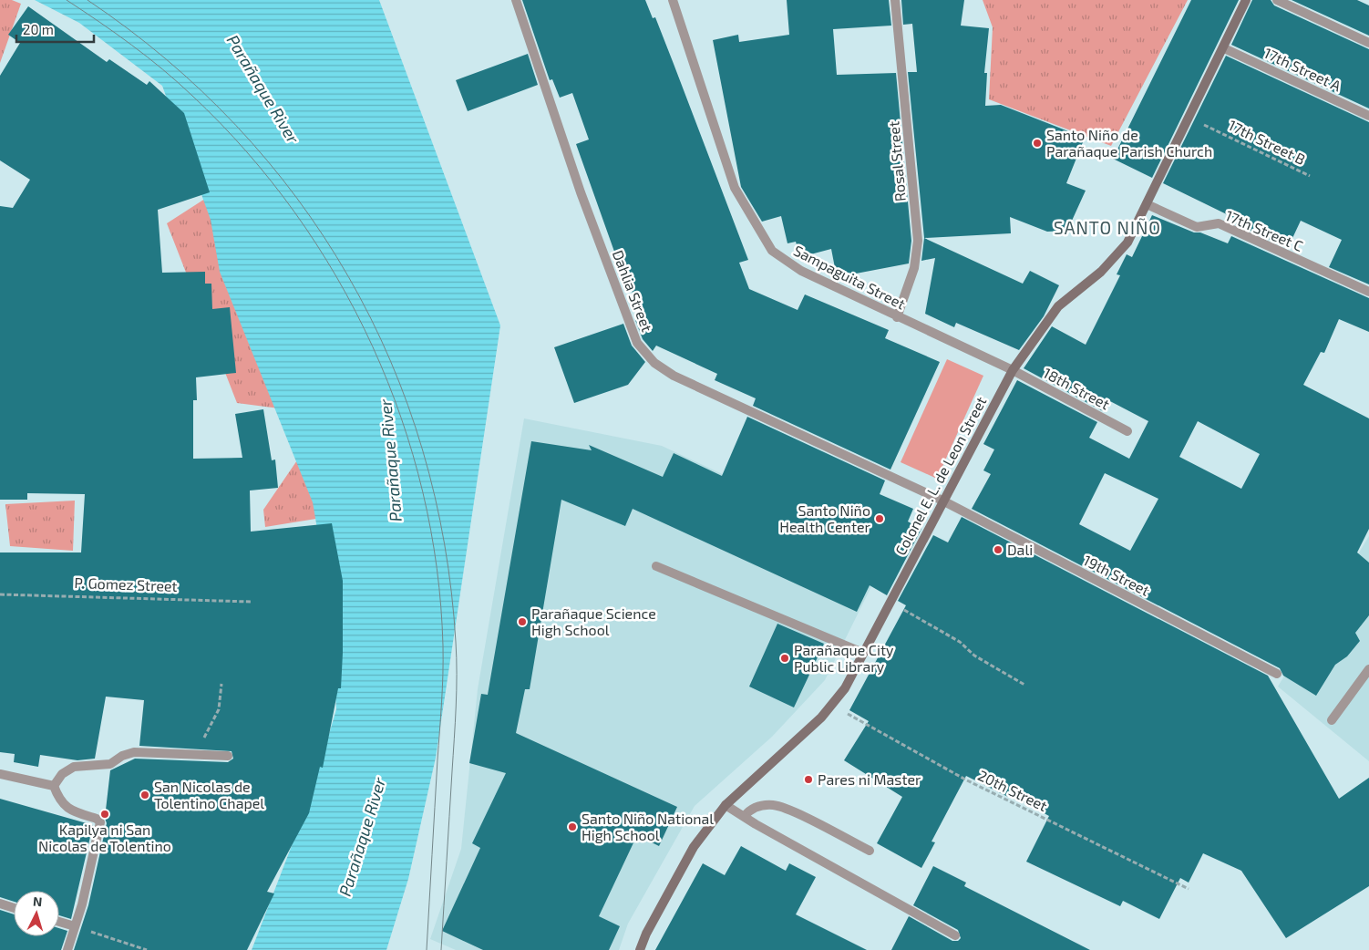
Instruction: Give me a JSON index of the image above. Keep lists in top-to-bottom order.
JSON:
{
  "streets": {
    "street": [
      "17th Street A",
      "Rosal Street",
      "17th Street C",
      "Sampaguita Street",
      "Dahlia Street",
      "18th Street",
      "Colonel E. L. de Leon Street",
      "19th Street"
    ],
    "path": ["17th Street B", "P. Gomez Street", "20th Street"]
  },
  "crossings": [
    ["17th Street A", "Colonel E. L. de Leon Street"],
    ["17th Street B", "Colonel E. L. de Leon Street"],
    ["Rosal Street", "Sampaguita Street"],
    ["17th Street C", "Colonel E. L. de Leon Street"],
    ["Sampaguita Street", "18th Street"],
    ["Sampaguita Street", "Colonel E. L. de Leon Street"],
    ["Dahlia Street", "Colonel E. L. de Leon Street"],
    ["Dahlia Street", "19th Street"],
    ["18th Street", "Colonel E. L. de Leon Street"],
    ["Colonel E. L. de Leon Street", "19th Street"],
    ["Colonel E. L. de Leon Street", "20th Street"]
  ],
  "districts": ["SANTO NIÑO"],
  "water": ["Parañaque River"],
  "places": [
    "Santo Niño de Parañaque Parish Church",
    "Santo Niño Health Center",
    "Dali",
    "Parañaque Science High School",
    "Parañaque City Public Library",
    "Pares ni Master",
    "San Nicolas de Tolentino Chapel",
    "Kapilya ni San Nicolas de Tolentino",
    "Santo Niño National High School"
  ],
  "scale_bar": "20 m",
  "north": "top"
}
